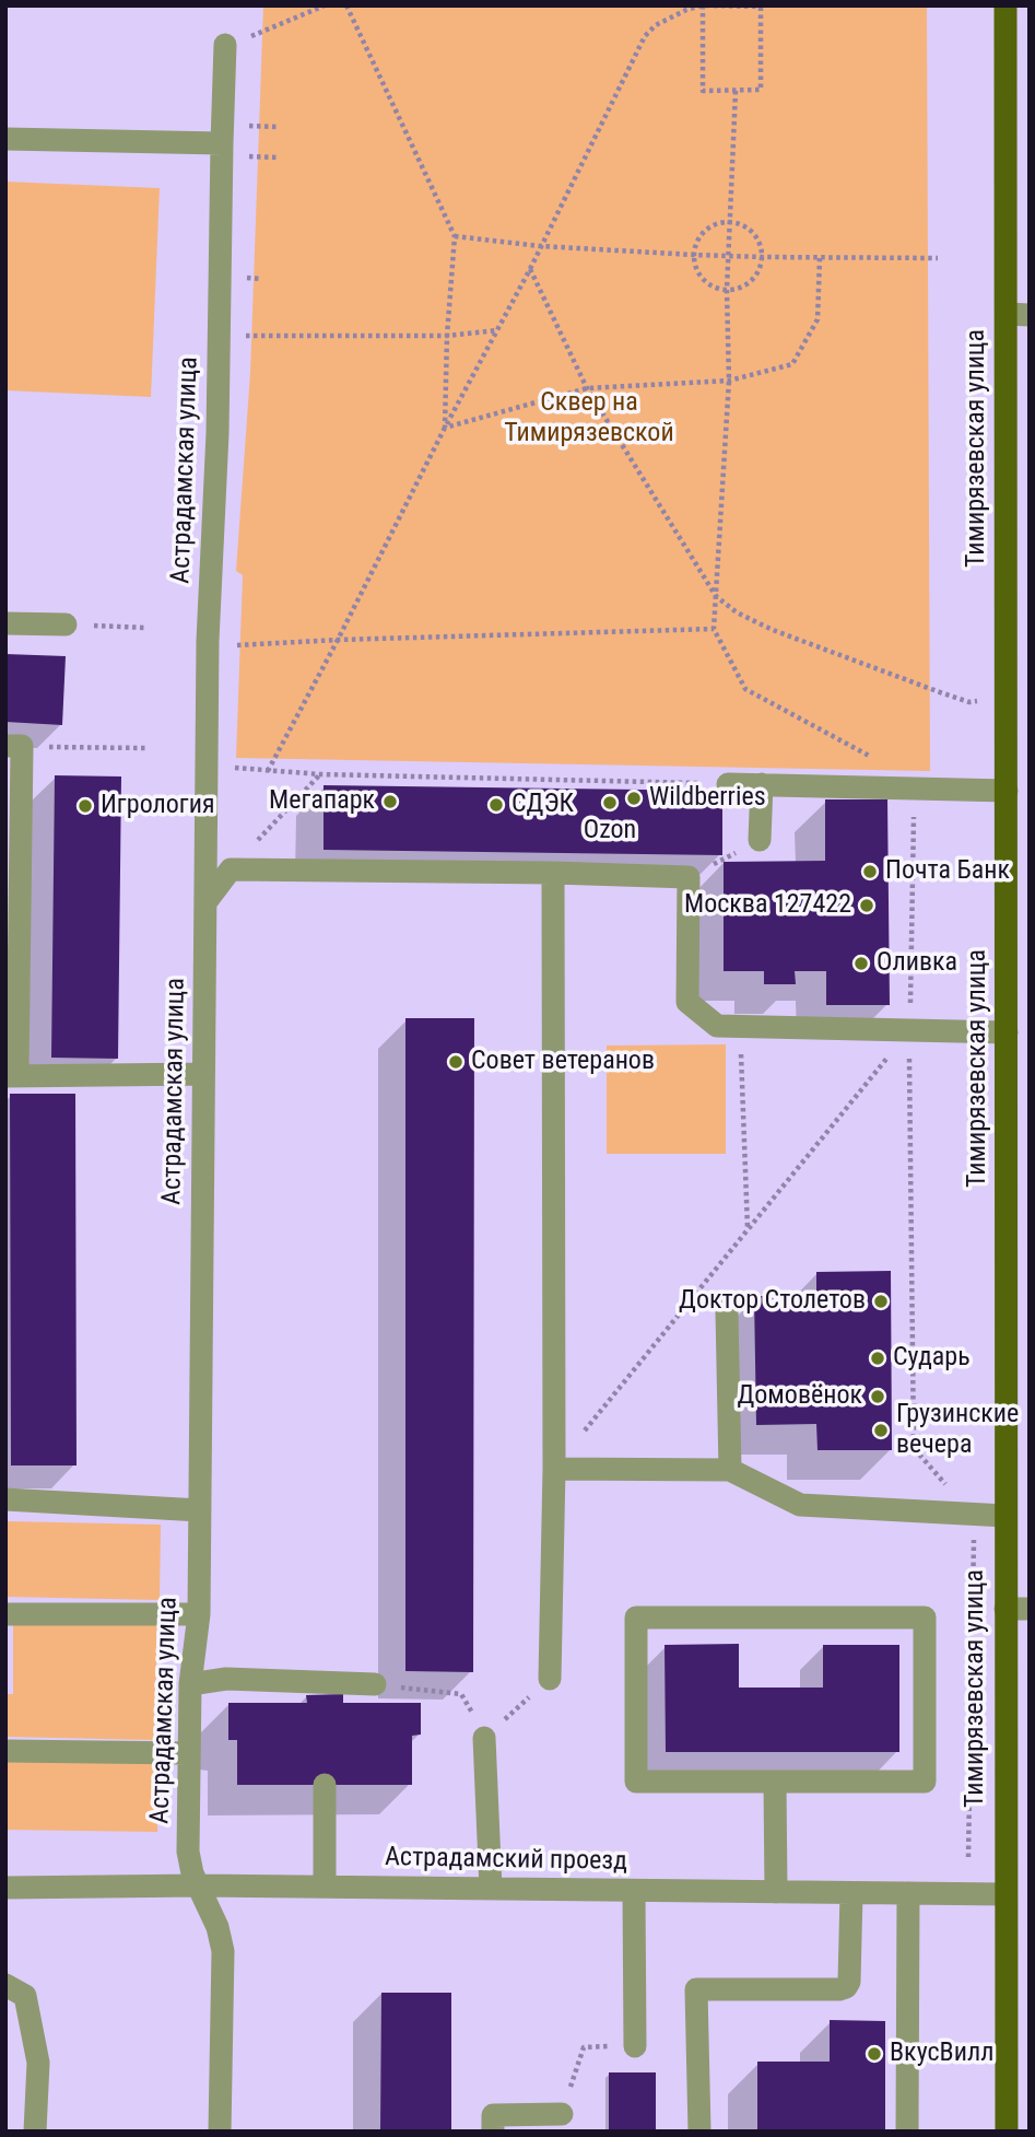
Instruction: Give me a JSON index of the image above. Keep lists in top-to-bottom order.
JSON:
{
  "streets": {
    "main road": ["Тимирязевская улица"],
    "street": ["Астрадамская улица", "Астрадамский проезд"]
  },
  "crossings": [
    ["Тимирязевская улица", "Астрадамский проезд"],
    ["Астрадамская улица", "Астрадамский проезд"]
  ],
  "parks": ["Сквер на Тимирязевской"],
  "places": [
    "Wildberries",
    "Мегапарк",
    "Ozon",
    "СДЭК",
    "Игрология",
    "Почта Банк",
    "Москва 127422",
    "Оливка",
    "Совет ветеранов",
    "Доктор Столетов",
    "Сударь",
    "Домовёнок",
    "Грузинские вечера",
    "ВкусВилл"
  ]
}
